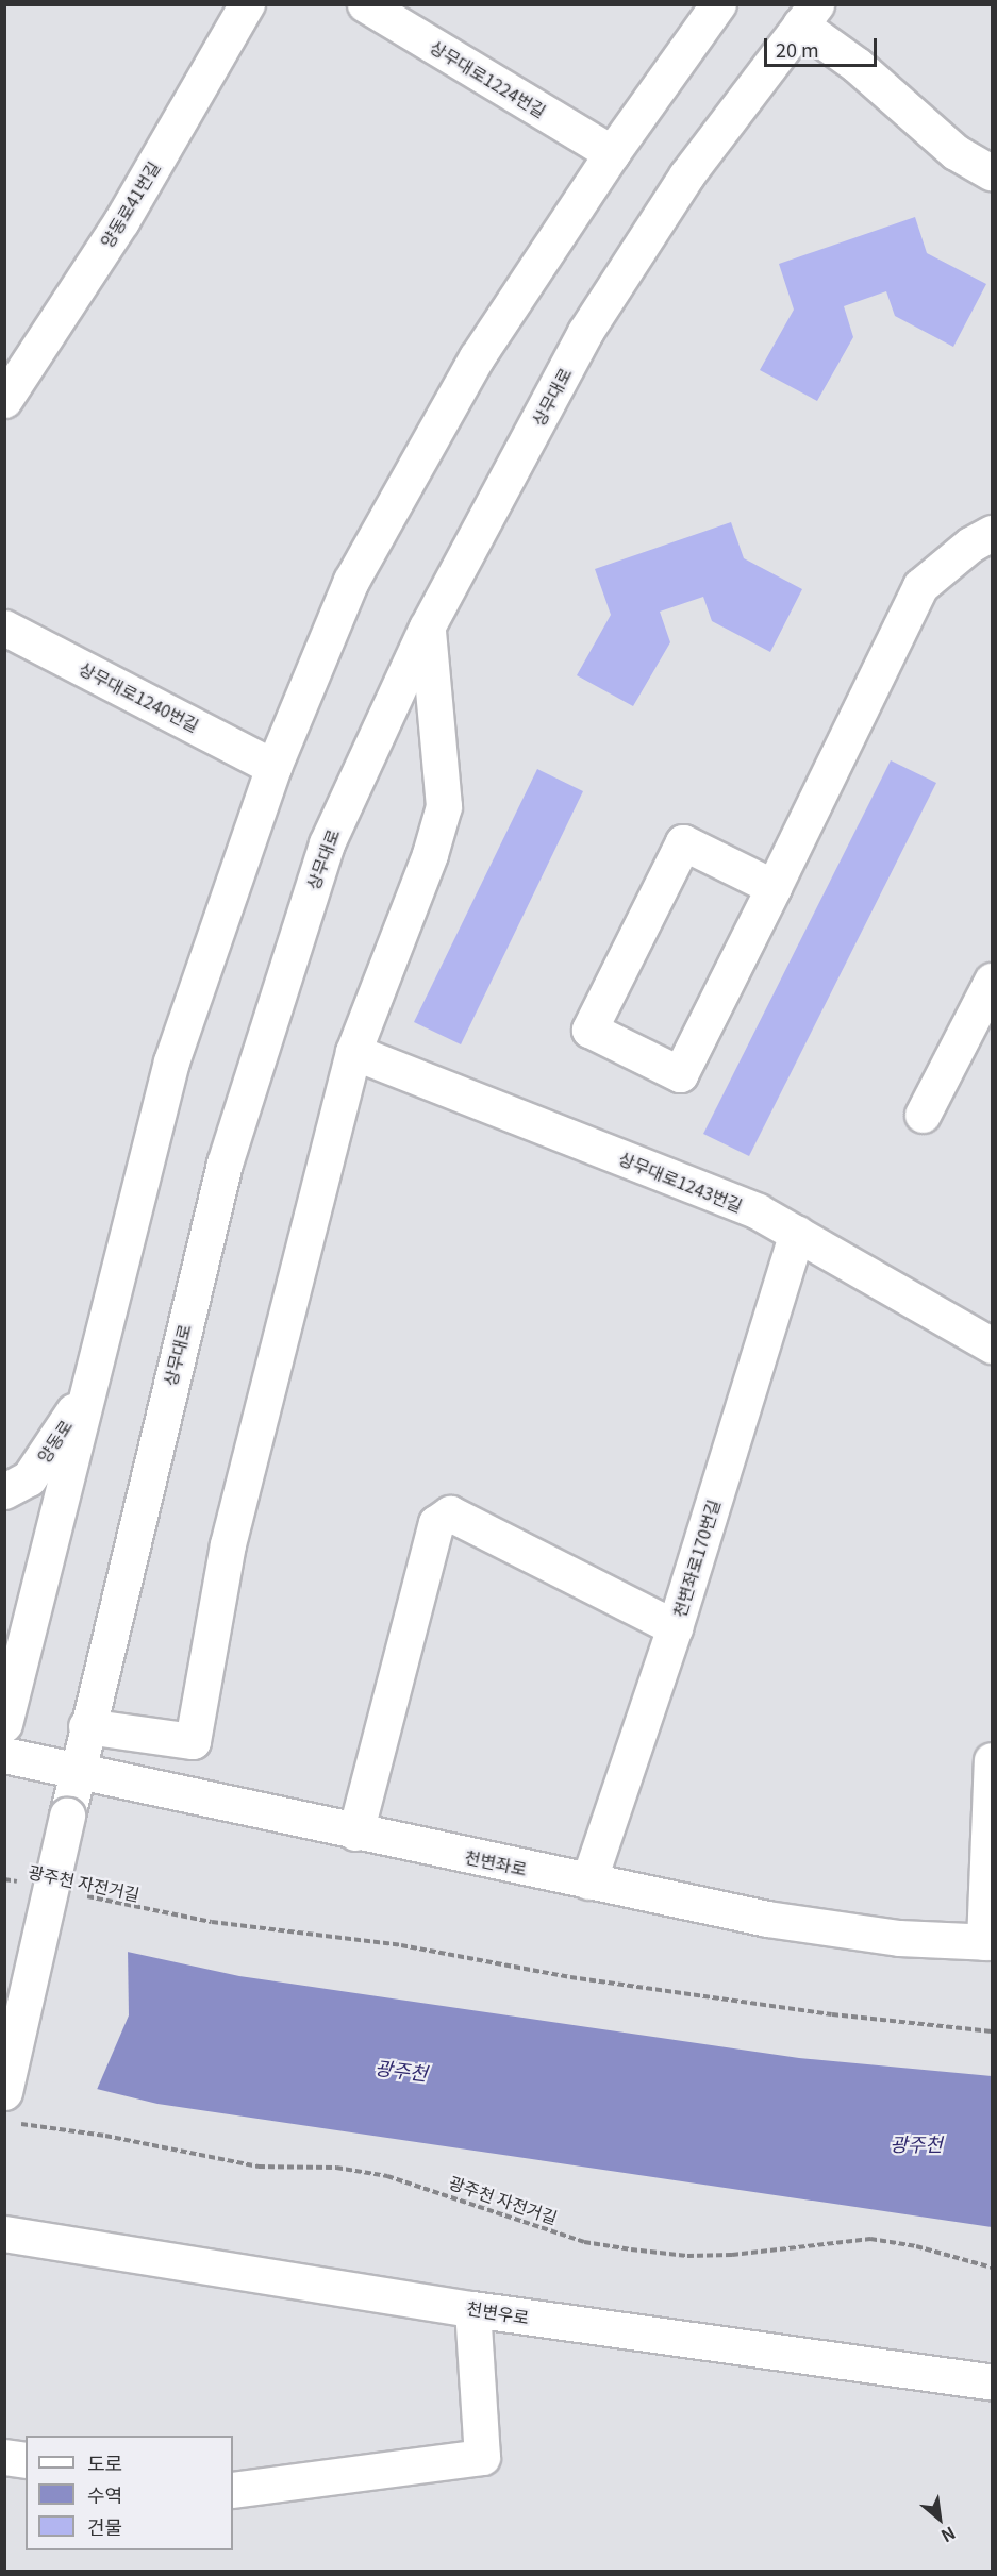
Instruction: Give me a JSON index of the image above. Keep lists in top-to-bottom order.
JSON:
{
  "streets": {
    "street": [
      "상무대로1224번길",
      "양동로41번길",
      "상무대로",
      "상무대로1240번길",
      "상무대로1243번길",
      "양동로",
      "천변좌로170번길",
      "천변좌로",
      "천변우로"
    ],
    "path": ["광주천 자전거길"]
  },
  "crossings": [
    ["상무대로", "천변좌로"],
    ["상무대로1243번길", "천변좌로170번길"],
    ["천변좌로170번길", "천변좌로"]
  ],
  "water": ["광주천"],
  "legend": ["도로", "수역", "건물"],
  "scale_bar": "20 m",
  "north": "bottom right"
}
